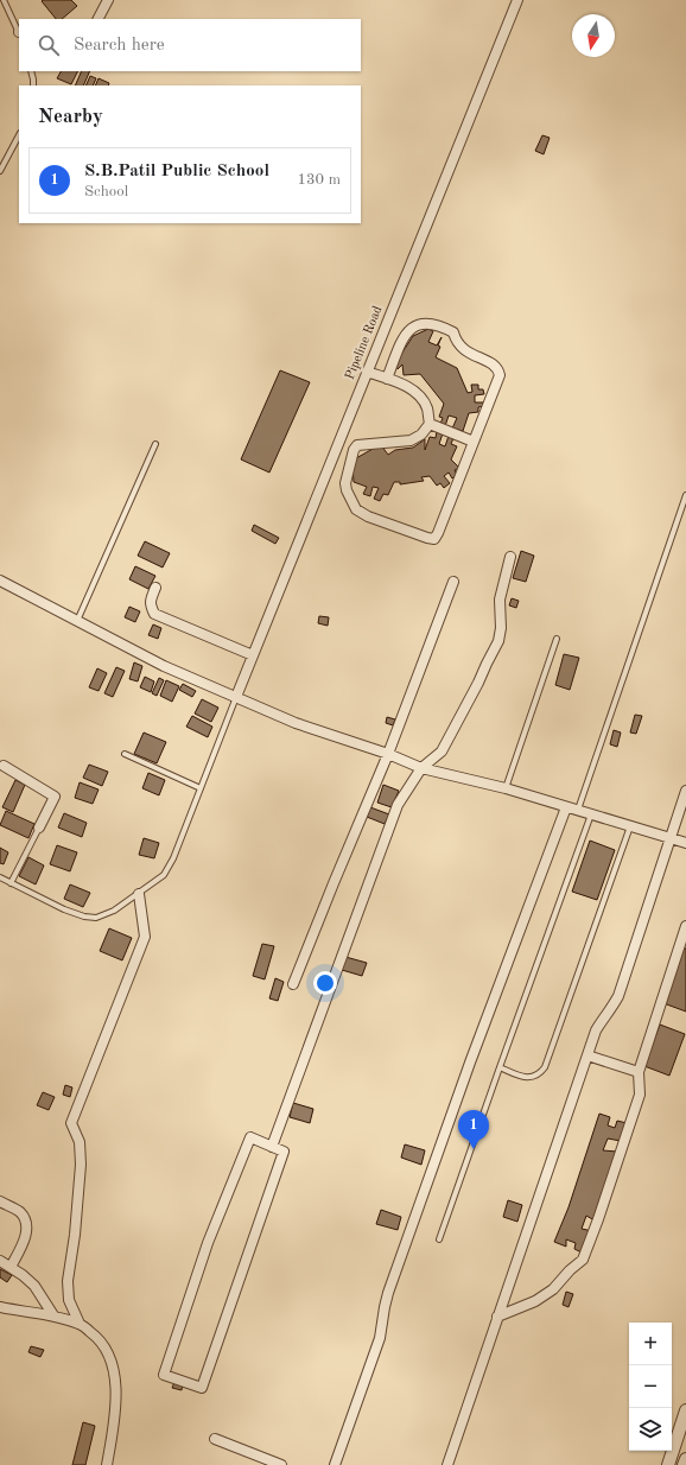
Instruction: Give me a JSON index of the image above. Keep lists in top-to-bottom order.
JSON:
{
  "streets": {
    "street": ["Pipeline Road"]
  },
  "north": "bottom",
  "page": {
    "search": "Search here",
    "heading": "Nearby",
    "list": [
      {
        "mark": "1",
        "name": "S.B.Patil Public School",
        "note": "School",
        "value": "130 m"
      }
    ],
    "pins": "1",
    "map_buttons": ["+", "−"]
  }
}
